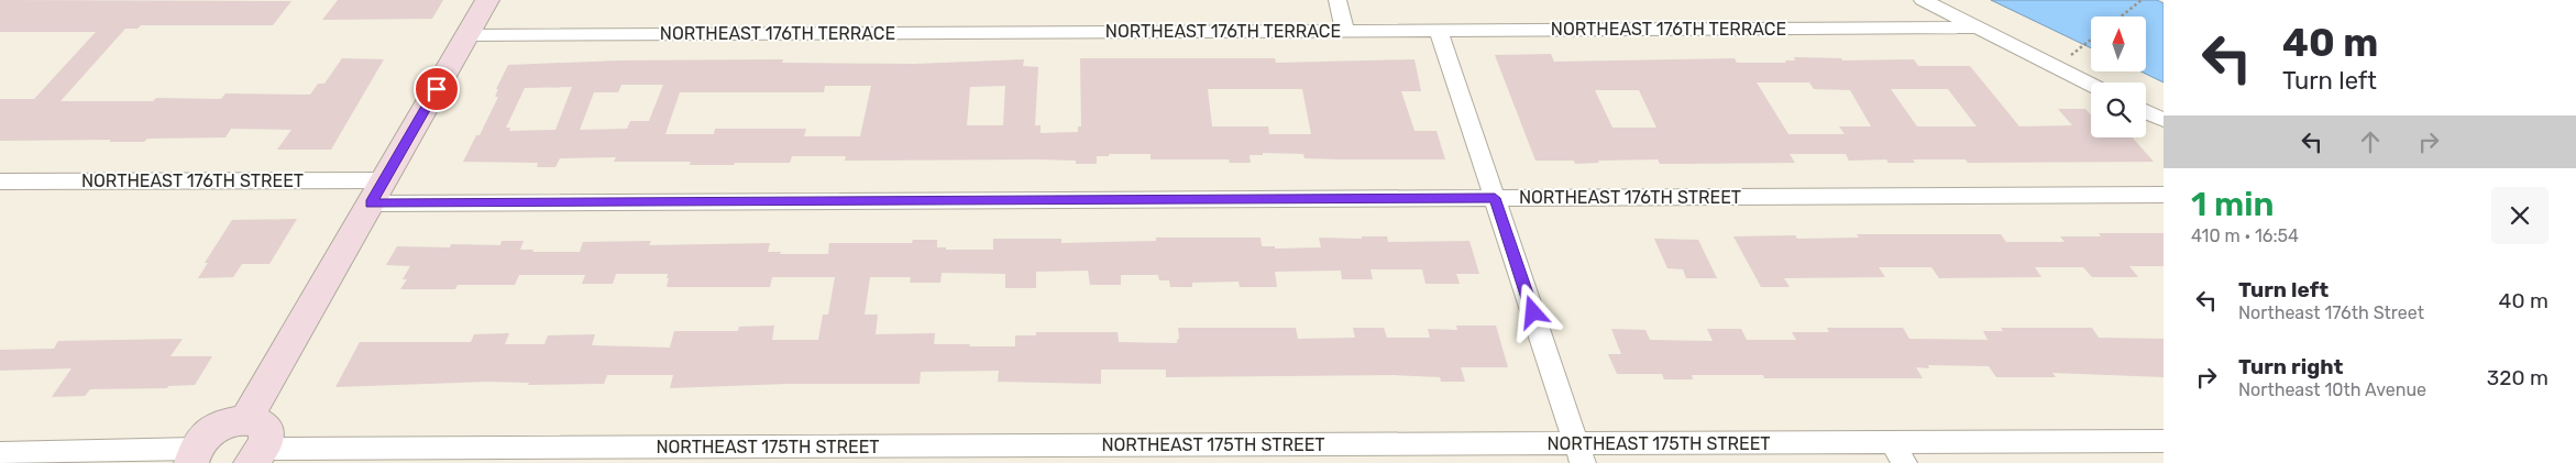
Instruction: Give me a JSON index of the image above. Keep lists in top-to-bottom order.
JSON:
{
  "streets": {
    "street": ["NORTHEAST 176TH TERRACE", "NORTHEAST 176TH STREET", "NORTHEAST 175TH STREET"]
  },
  "north": "top",
  "page": {
    "turn": ["40 m", "Turn left"],
    "heading": ["1 min", "410 m · 16:54"],
    "list": [
      {
        "name": "Turn left",
        "note": "Northeast 176th Street",
        "value": "40 m"
      },
      {
        "name": "Turn right",
        "note": "Northeast 10th Avenue",
        "value": "320 m"
      }
    ]
  }
}
